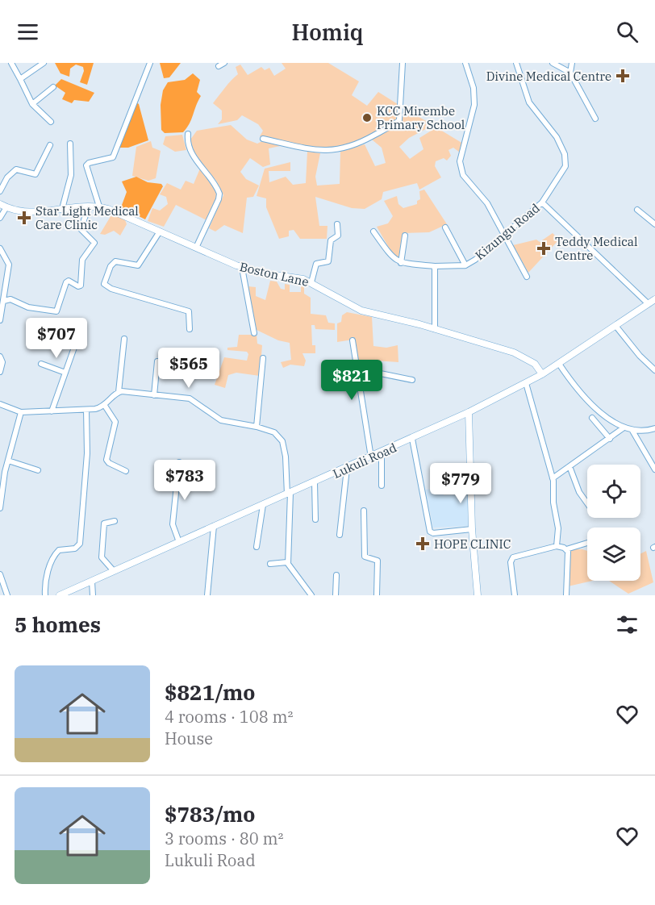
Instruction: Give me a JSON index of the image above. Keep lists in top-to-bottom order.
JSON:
{
  "streets": {
    "street": ["Kizungu Road", "Boston Lane", "Lukuli Road"]
  },
  "crossings": [
    ["Boston Lane", "Lukuli Road"]
  ],
  "places": {
    "health": [
      "Divine Medical Centre",
      "Star Light Medical Care Clinic",
      "Teddy Medical Centre",
      "HOPE CLINIC"
    ],
    "other": ["KCC Mirembe Primary School"]
  },
  "page": {
    "header": "Homiq",
    "price": [
      "$707",
      "$565",
      "$821",
      "$783",
      "$779"
    ],
    "heading": "5 homes",
    "list": [
      {
        "name": "$821/mo",
        "note": "4 rooms · 108 m² · House"
      },
      {
        "name": "$783/mo",
        "note": "3 rooms · 80 m² · Lukuli Road"
      }
    ]
  }
}
